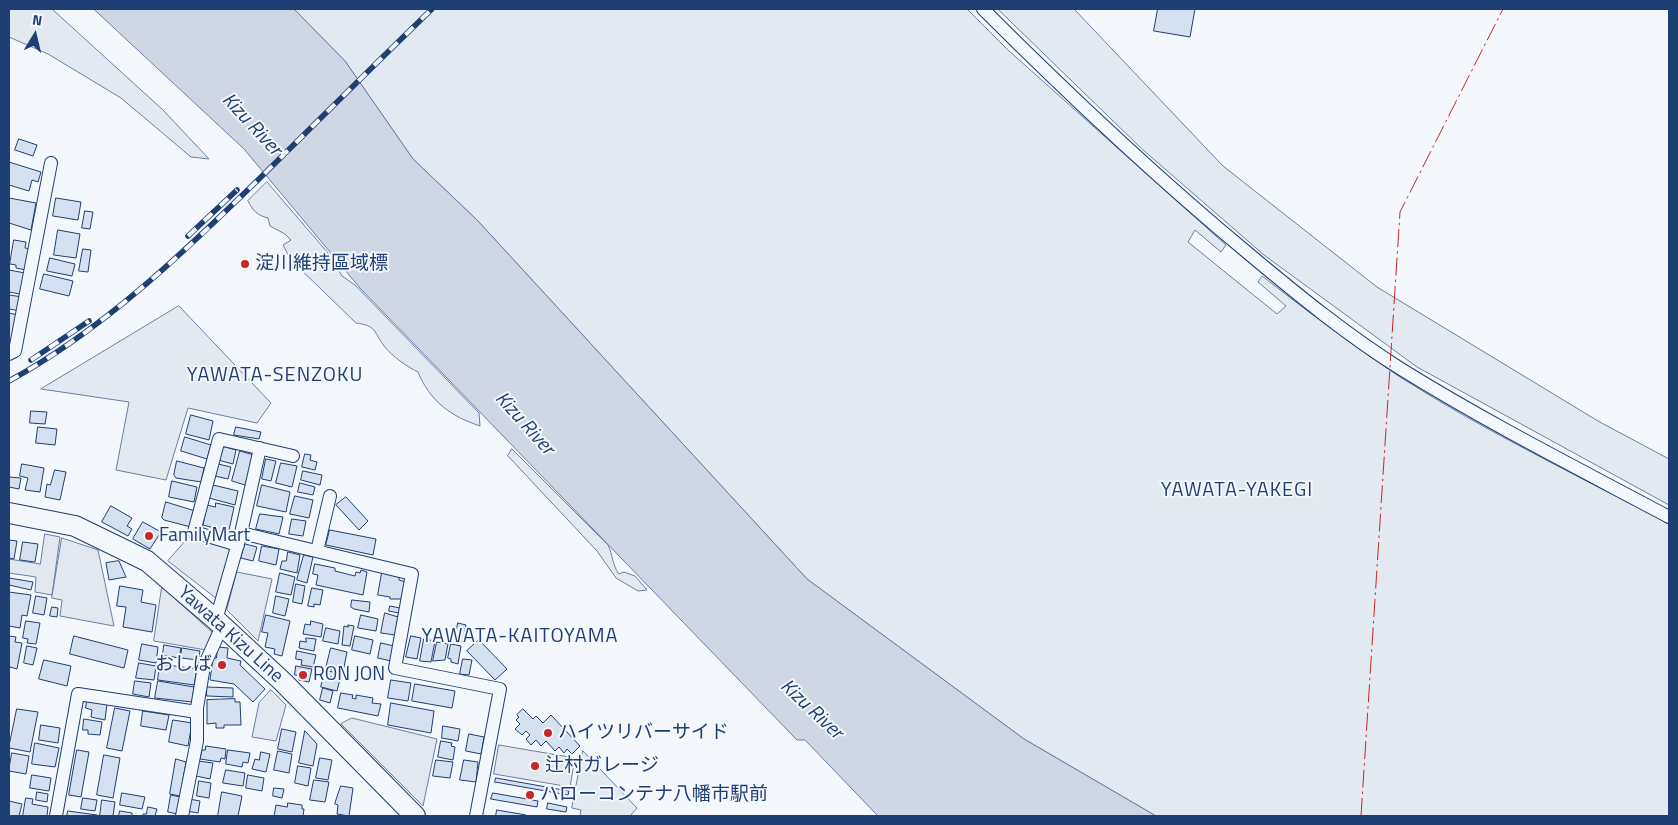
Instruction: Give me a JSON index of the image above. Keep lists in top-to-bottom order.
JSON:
{
  "streets": {
    "main road": ["Yawata Kizu Line"]
  },
  "districts": ["YAWATA-SENZOKU", "YAWATA-YAKEGI", "YAWATA-KAITOYAMA"],
  "water": ["Kizu River"],
  "places": [
    "淀川維持區域標",
    "FamilyMart",
    "おしば",
    "RON JON",
    "ハイツリバーサイド",
    "辻村ガレージ",
    "ハローコンテナ八幡市駅前"
  ],
  "north": "top"
}
